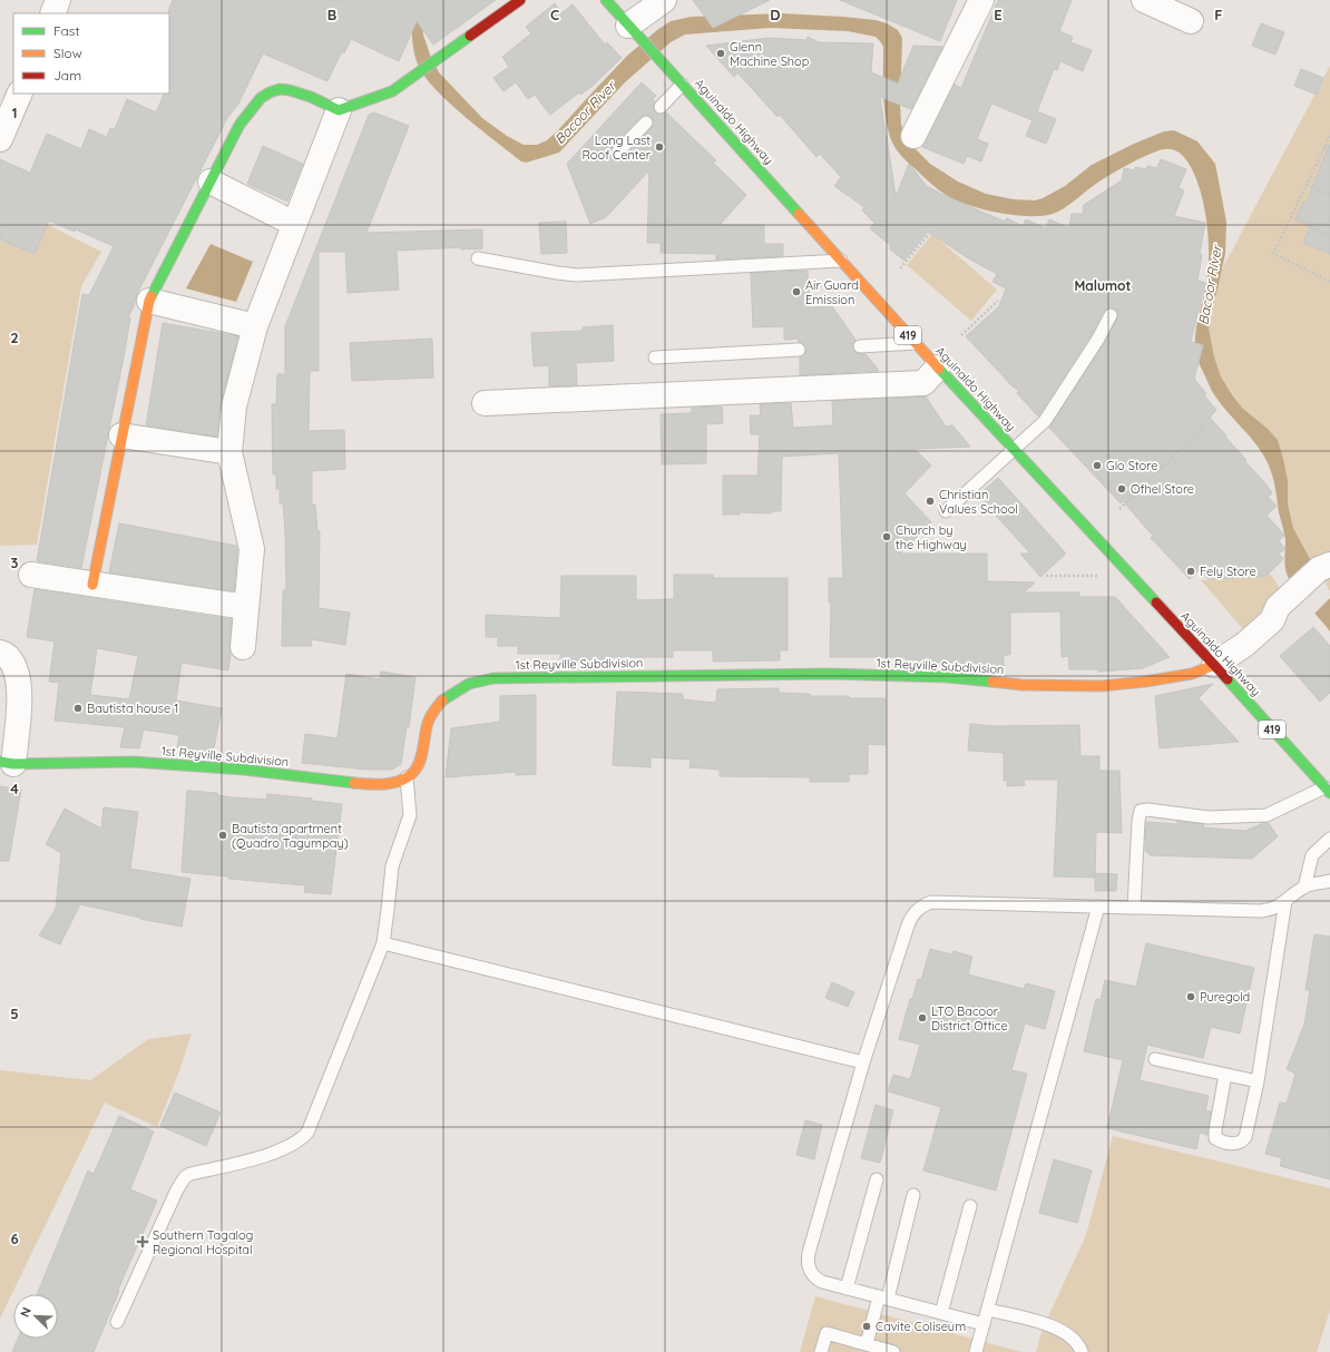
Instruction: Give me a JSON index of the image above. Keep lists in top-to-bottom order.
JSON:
{
  "streets": {
    "main road": ["Aguinaldo Highway", "419", "1st Reyville Subdivision"]
  },
  "crossings": [
    ["Aguinaldo Highway", "1st Reyville Subdivision"]
  ],
  "districts": ["Malumot"],
  "water": ["Bacoor River"],
  "places": {
    "other": [
      "Glenn Machine Shop",
      "Long Last Roof Center",
      "Air Guard Emission",
      "Glo Store",
      "Ofhel Store",
      "Christian Values School",
      "Church by the Highway",
      "Fely Store",
      "Bautista house 1",
      "Bautista apartment (Quadro Tagumpay)",
      "Puregold",
      "LTO Bacoor District Office",
      "Cavite Coliseum"
    ],
    "health": ["Southern Tagalog Regional Hospital"]
  },
  "legend": ["Fast", "Slow", "Jam"],
  "north": "top left",
  "grid": {
    "columns": [
      "B",
      "C",
      "D",
      "E",
      "F"
    ],
    "rows": [
      "1",
      "2",
      "3",
      "4",
      "5",
      "6"
    ]
  }
}
